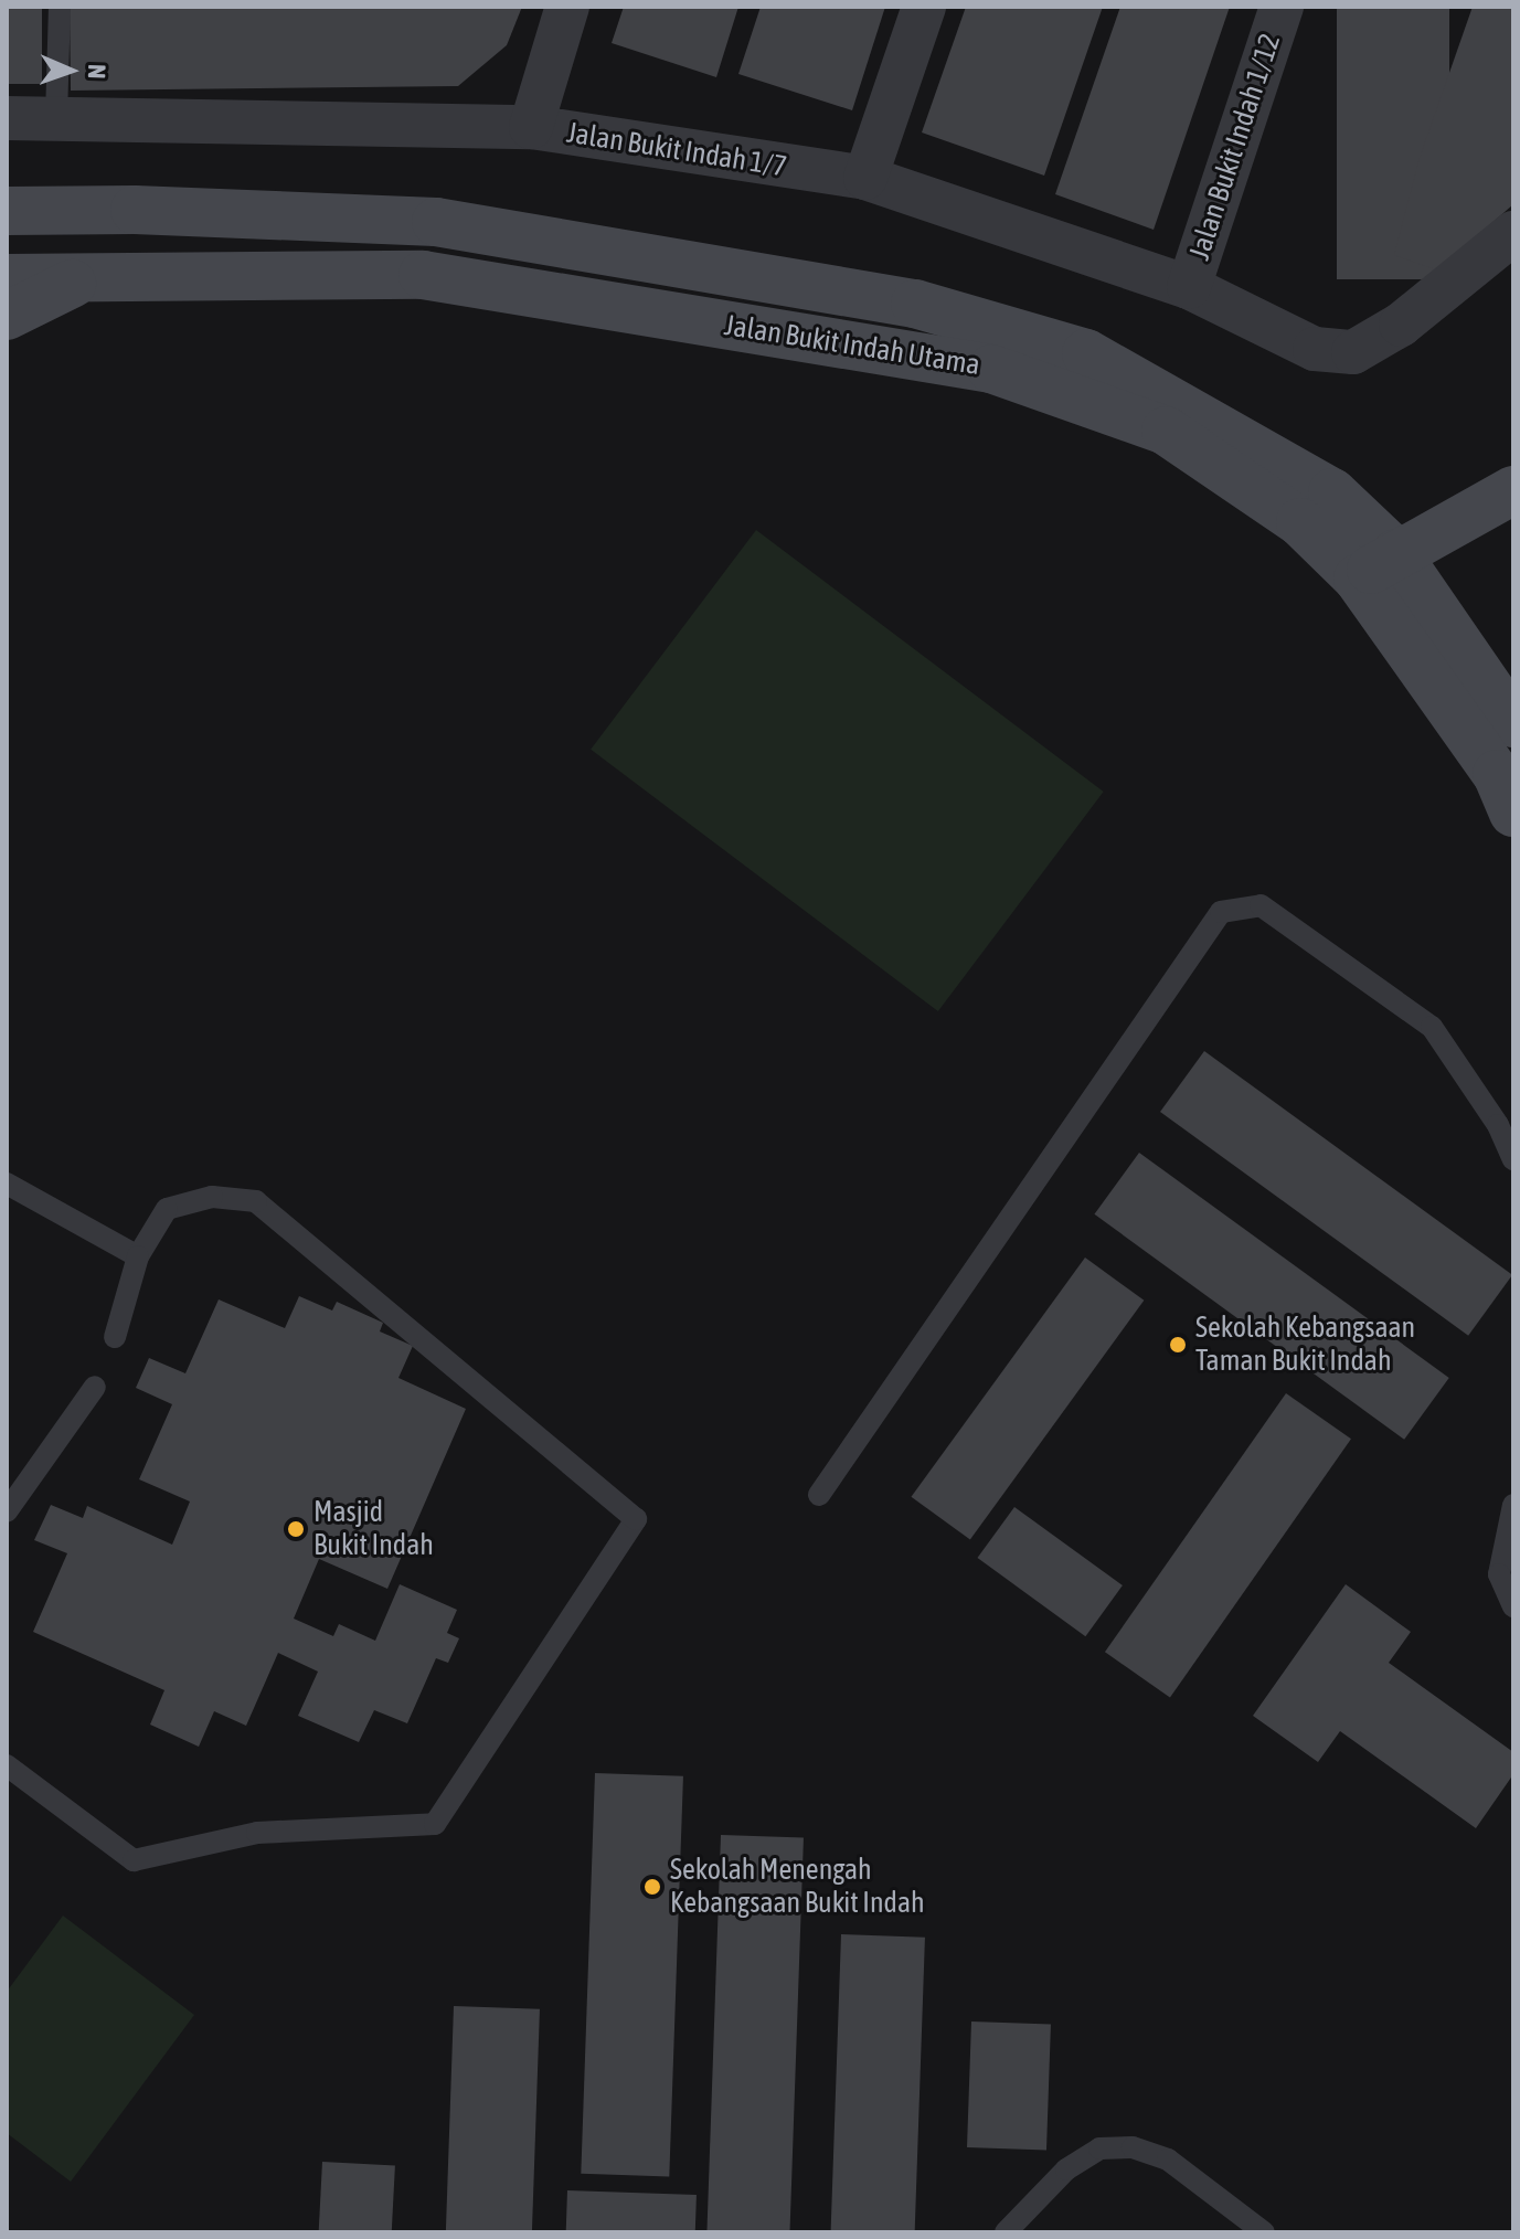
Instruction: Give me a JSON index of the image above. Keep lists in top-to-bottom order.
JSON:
{
  "streets": {
    "street": ["Jalan Bukit Indah 1/12", "Jalan Bukit Indah 1/7", "Jalan Bukit Indah Utama"]
  },
  "crossings": [
    ["Jalan Bukit Indah 1/12", "Jalan Bukit Indah 1/7"]
  ],
  "places": ["Sekolah Kebangsaan Taman Bukit Indah", "Masjid Bukit Indah", "Sekolah Menengah Kebangsaan Bukit Indah"],
  "north": "right"
}
